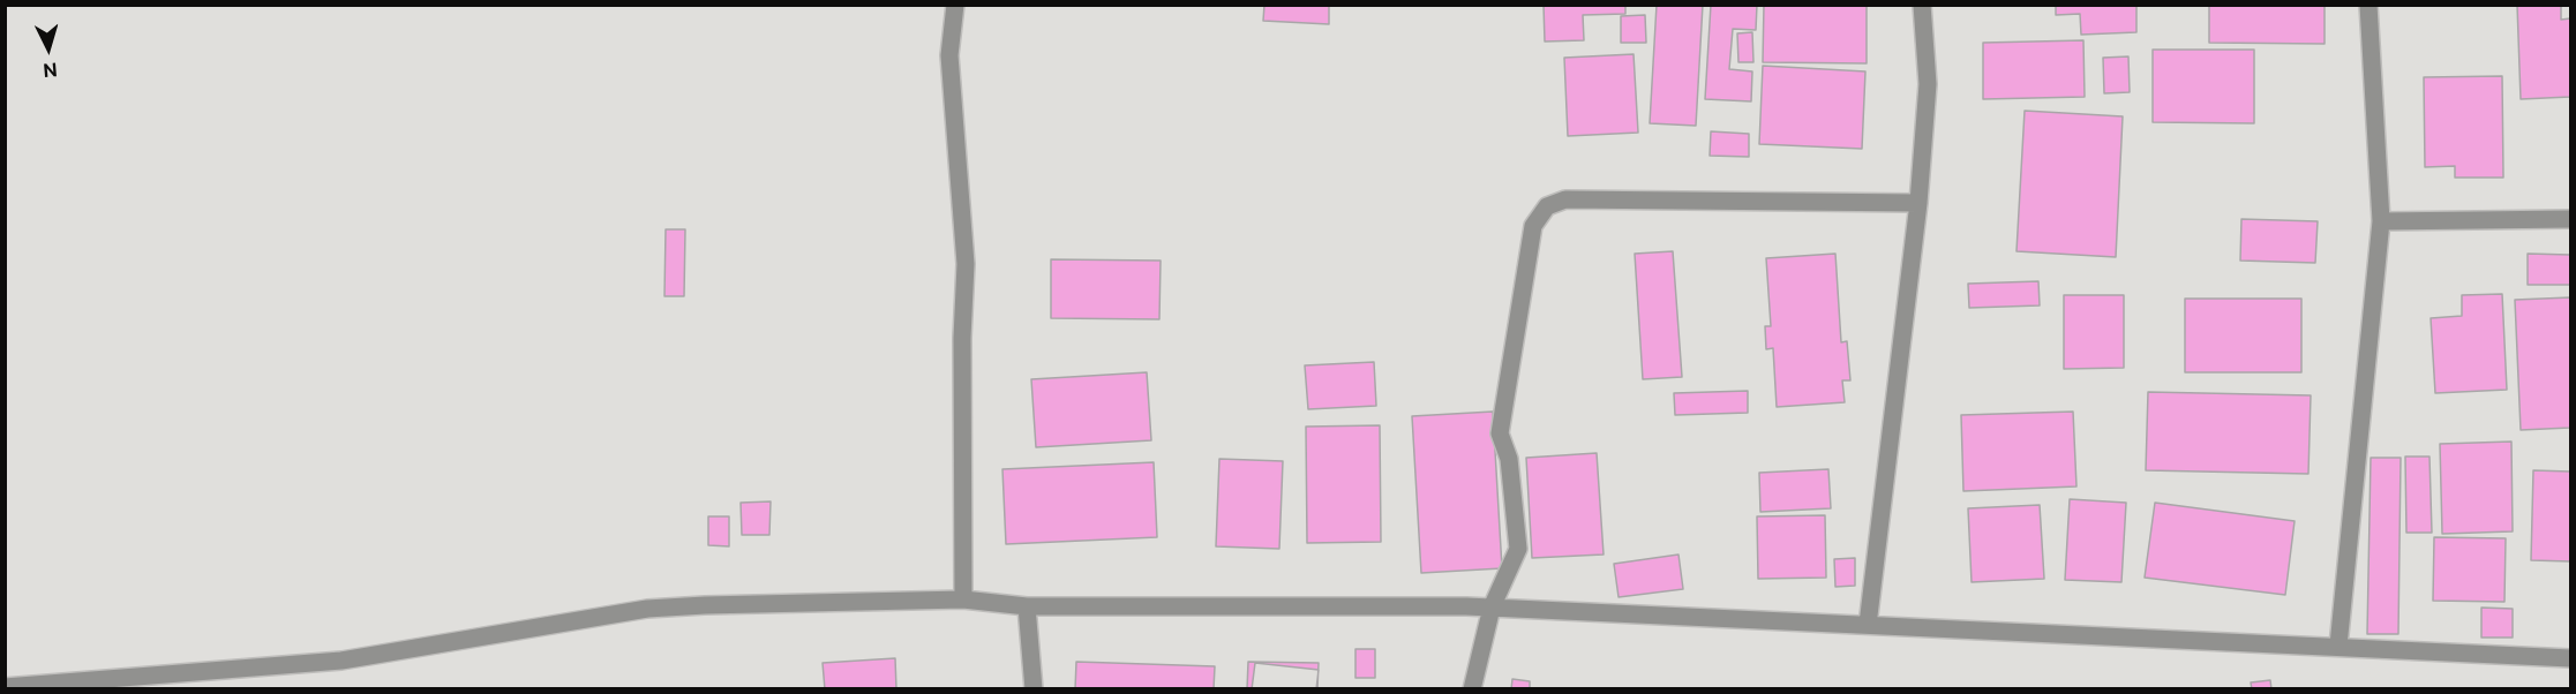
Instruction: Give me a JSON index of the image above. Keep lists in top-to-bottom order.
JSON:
{
  "north": "bottom"
}
